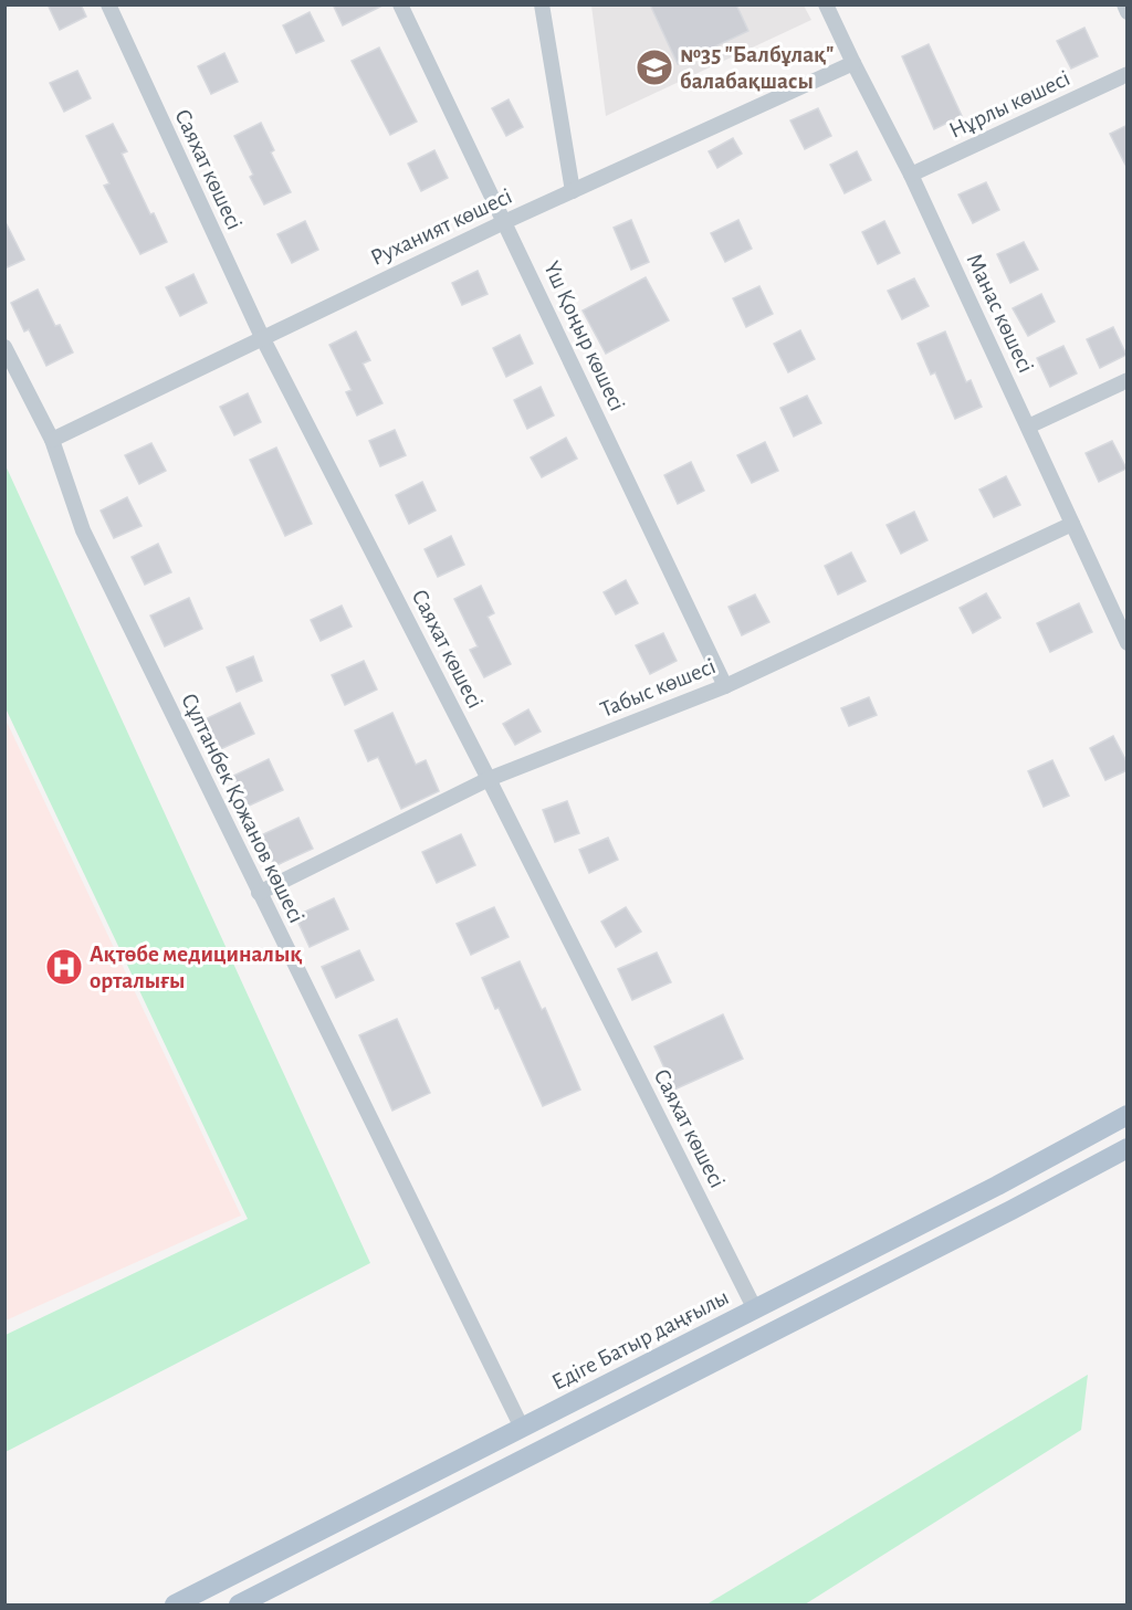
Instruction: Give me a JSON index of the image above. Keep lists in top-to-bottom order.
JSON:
{
  "streets": {
    "main road": ["Едіге Батыр даңғылы"],
    "street": [
      "Нұрлы көшесі",
      "Саяхат көшесі",
      "Руханият көшесі",
      "Манас көшесі",
      "Үш Қоңыр көшесі",
      "Табыс көшесі",
      "Сұлтанбек Қожанов көшесі"
    ]
  },
  "crossings": [
    ["Нұрлы көшесі", "Манас көшесі"],
    ["Саяхат көшесі", "Руханият көшесі"],
    ["Саяхат көшесі", "Табыс көшесі"],
    ["Саяхат көшесі", "Едіге Батыр даңғылы"],
    ["Руханият көшесі", "Манас көшесі"],
    ["Руханият көшесі", "Үш Қоңыр көшесі"],
    ["Руханият көшесі", "Сұлтанбек Қожанов көшесі"],
    ["Манас көшесі", "Табыс көшесі"],
    ["Үш Қоңыр көшесі", "Табыс көшесі"],
    ["Табыс көшесі", "Сұлтанбек Қожанов көшесі"],
    ["Сұлтанбек Қожанов көшесі", "Едіге Батыр даңғылы"]
  ],
  "places": {
    "school or university": ["№35 \"Балбұлақ\" балабақшасы"],
    "hospital": ["Ақтөбе медициналық орталығы"]
  }
}
